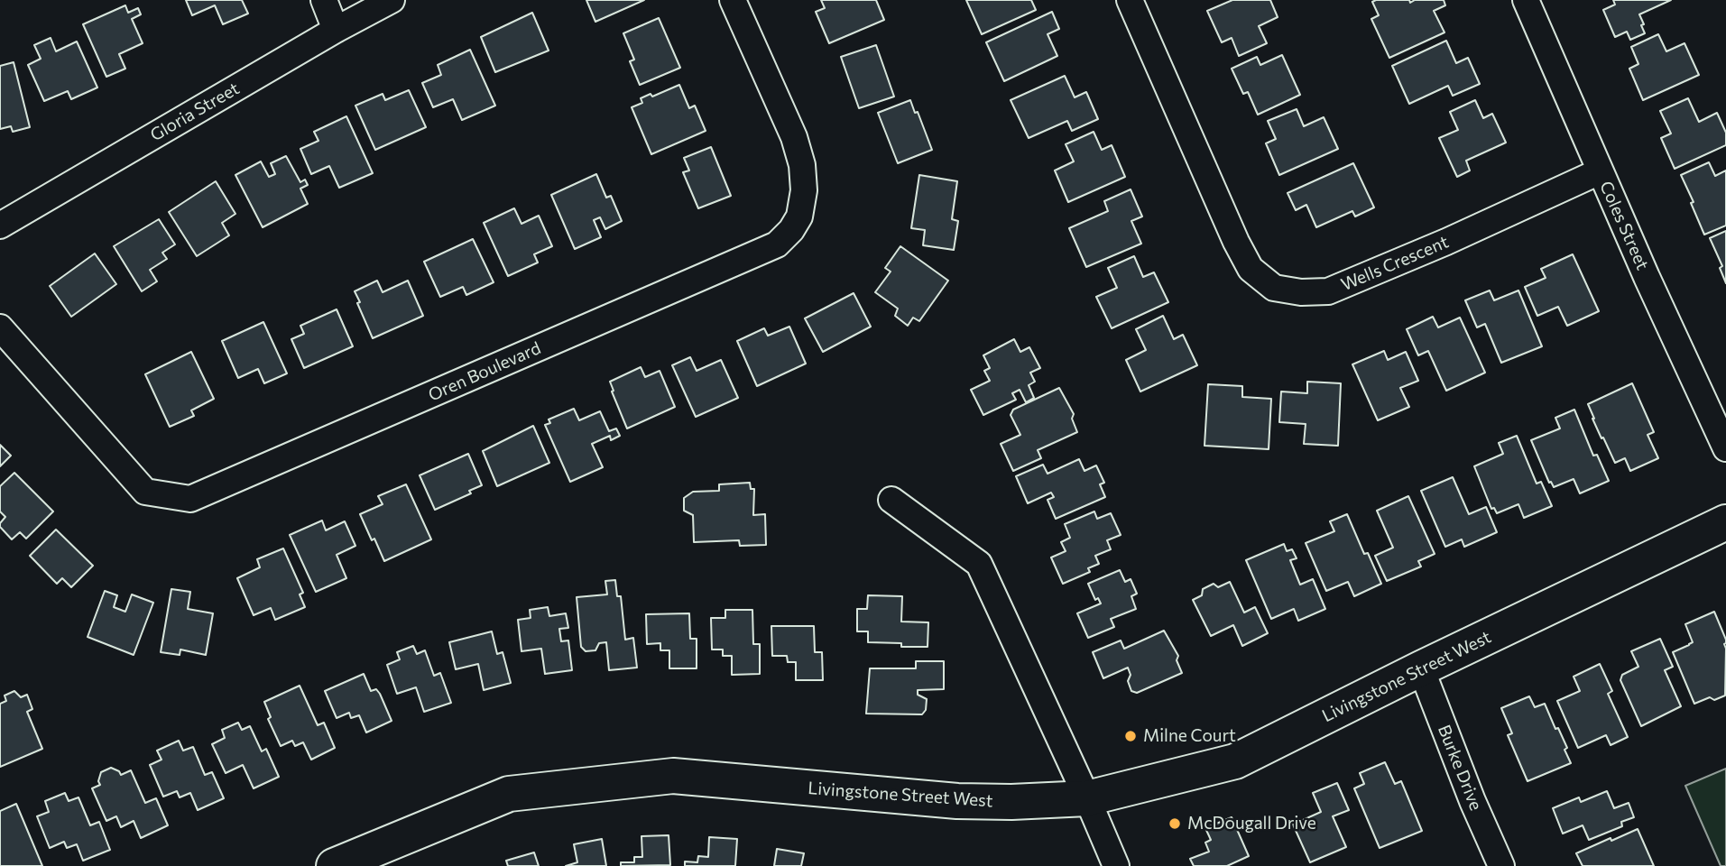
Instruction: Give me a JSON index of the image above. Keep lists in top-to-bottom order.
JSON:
{
  "streets": {
    "street": [
      "Gloria Street",
      "Coles Street",
      "Wells Crescent",
      "Oren Boulevard",
      "Livingstone Street West",
      "Burke Drive"
    ]
  },
  "crossings": [
    ["Coles Street", "Wells Crescent"],
    ["Livingstone Street West", "Burke Drive"]
  ],
  "places": ["Milne Court", "McDougall Drive"]
}
